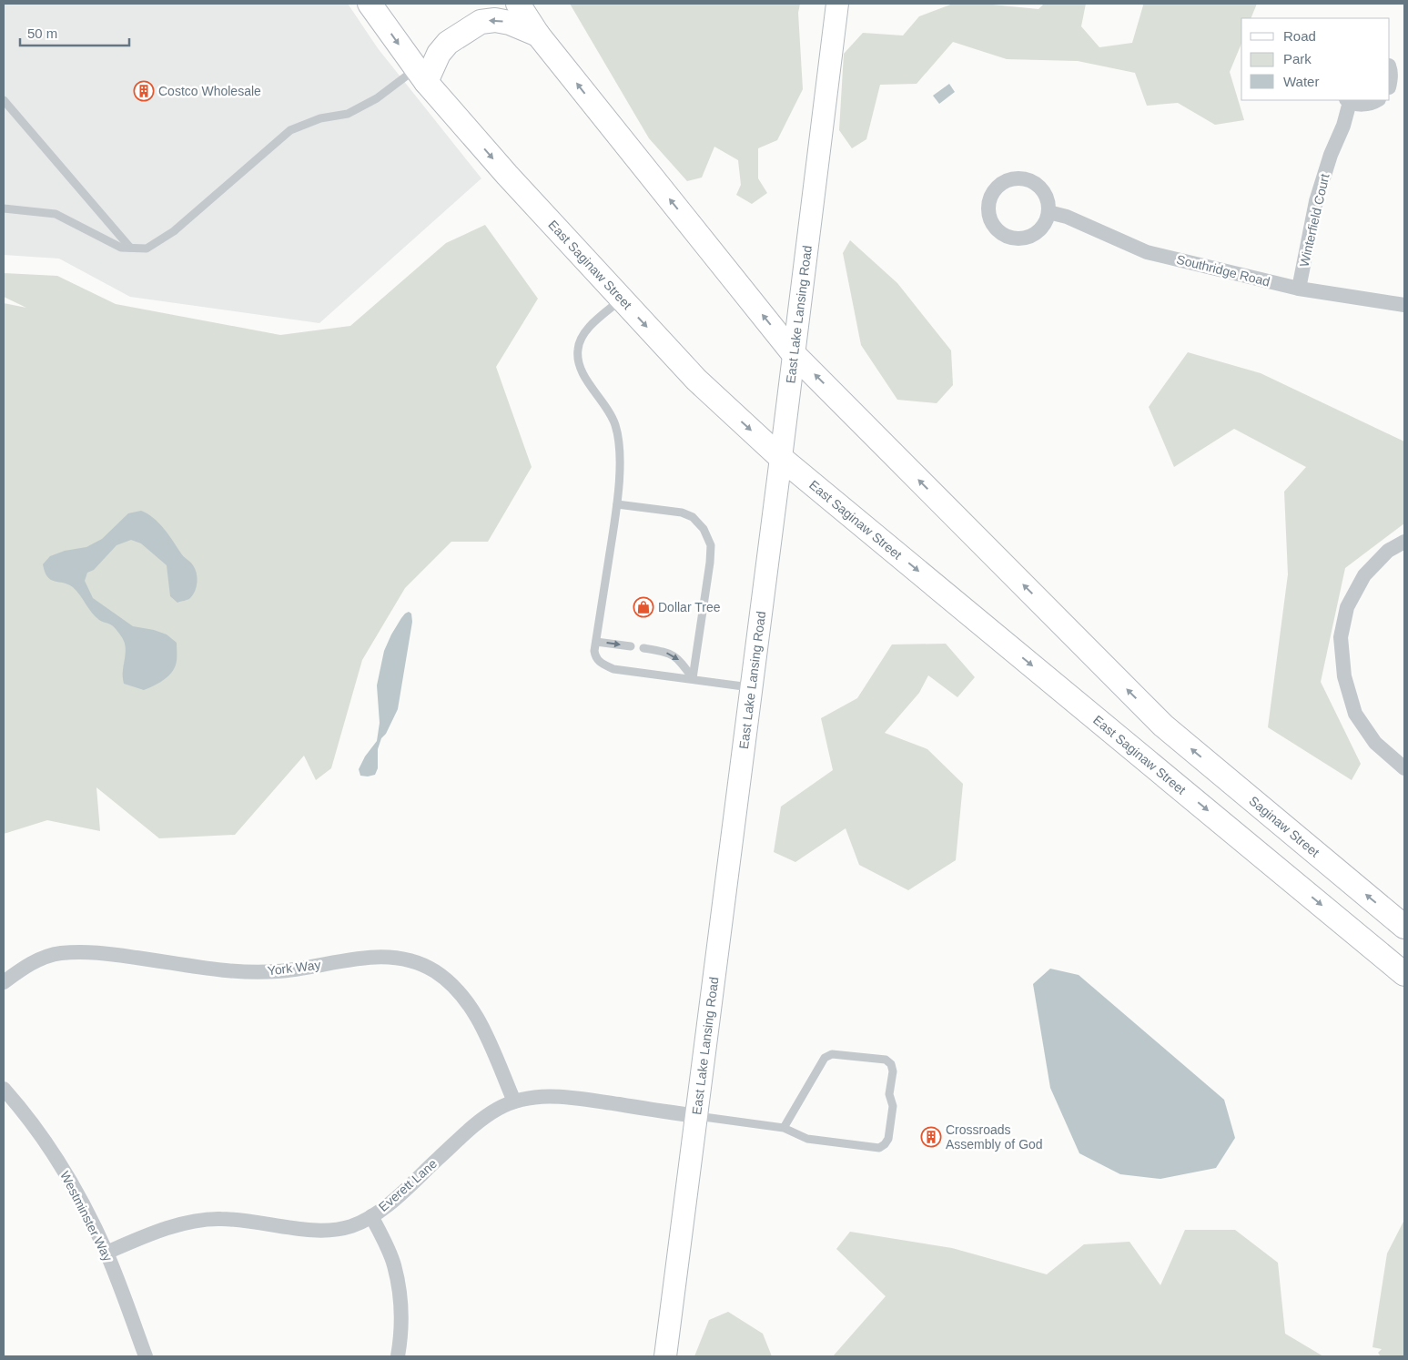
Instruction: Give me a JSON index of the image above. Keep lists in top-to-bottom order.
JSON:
{
  "streets": {
    "main road": ["East Saginaw Street", "Saginaw Street"],
    "street": [
      "Winterfield Court",
      "Southridge Road",
      "East Lake Lansing Road",
      "York Way",
      "Everett Lane",
      "Westminster Way"
    ]
  },
  "crossings": [
    ["Winterfield Court", "Southridge Road"],
    ["East Saginaw Street", "East Lake Lansing Road"],
    ["East Lake Lansing Road", "Everett Lane"],
    ["York Way", "Everett Lane"],
    ["Everett Lane", "Westminster Way"]
  ],
  "one_way": ["Saginaw Street"],
  "places": {
    "building": ["Costco Wholesale", "Crossroads Assembly of God"],
    "shop": ["Dollar Tree"]
  },
  "legend": ["Road", "Park", "Water"],
  "scale_bar": "50 m"
}
